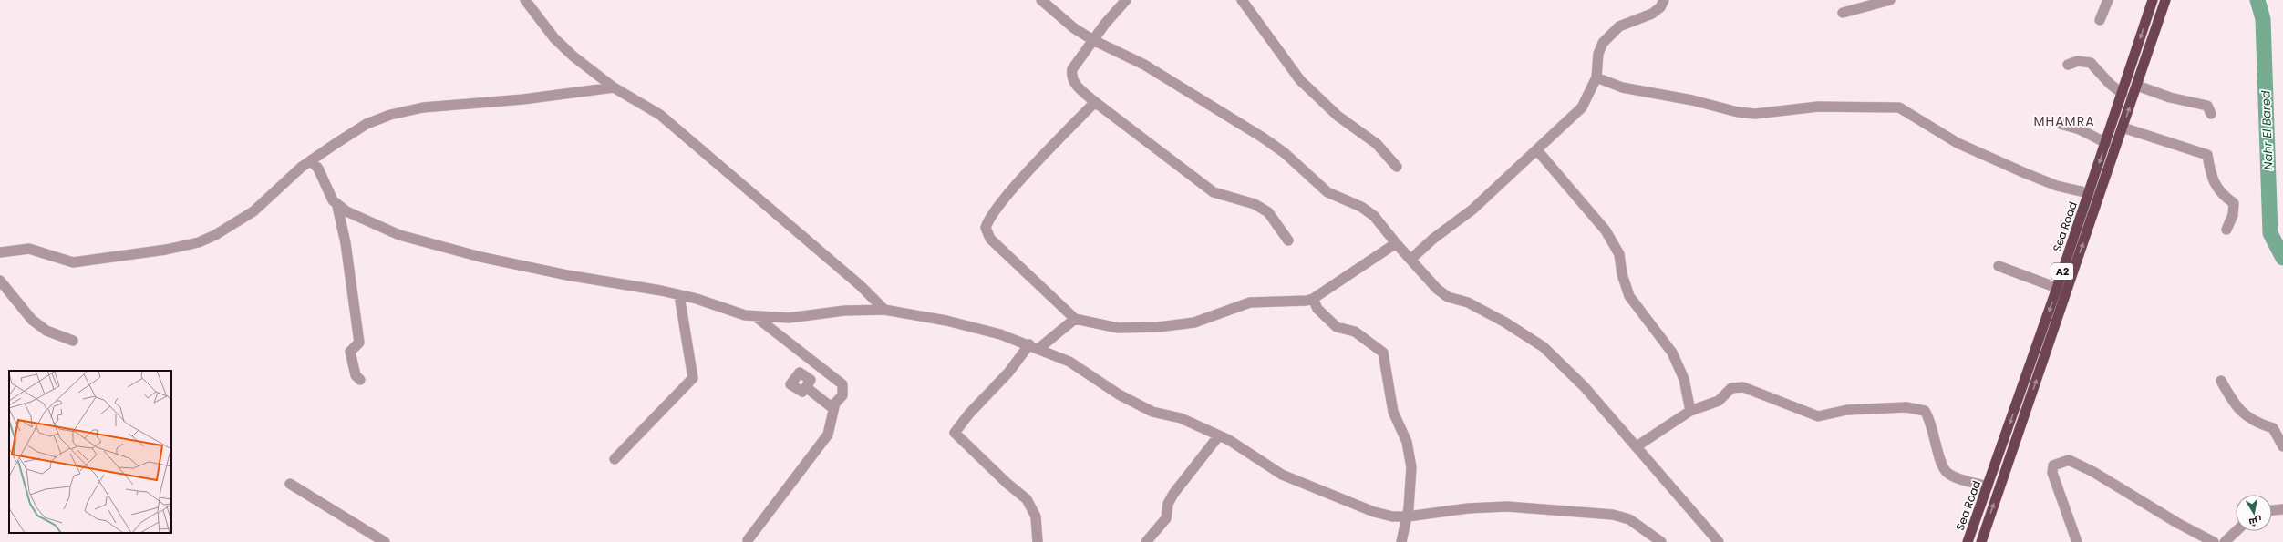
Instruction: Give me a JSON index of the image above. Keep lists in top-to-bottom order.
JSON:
{
  "streets": {
    "highway": ["Sea Road", "A2"]
  },
  "districts": ["MHAMRA"],
  "water": ["Nahr El Bared"],
  "north": "bottom"
}
